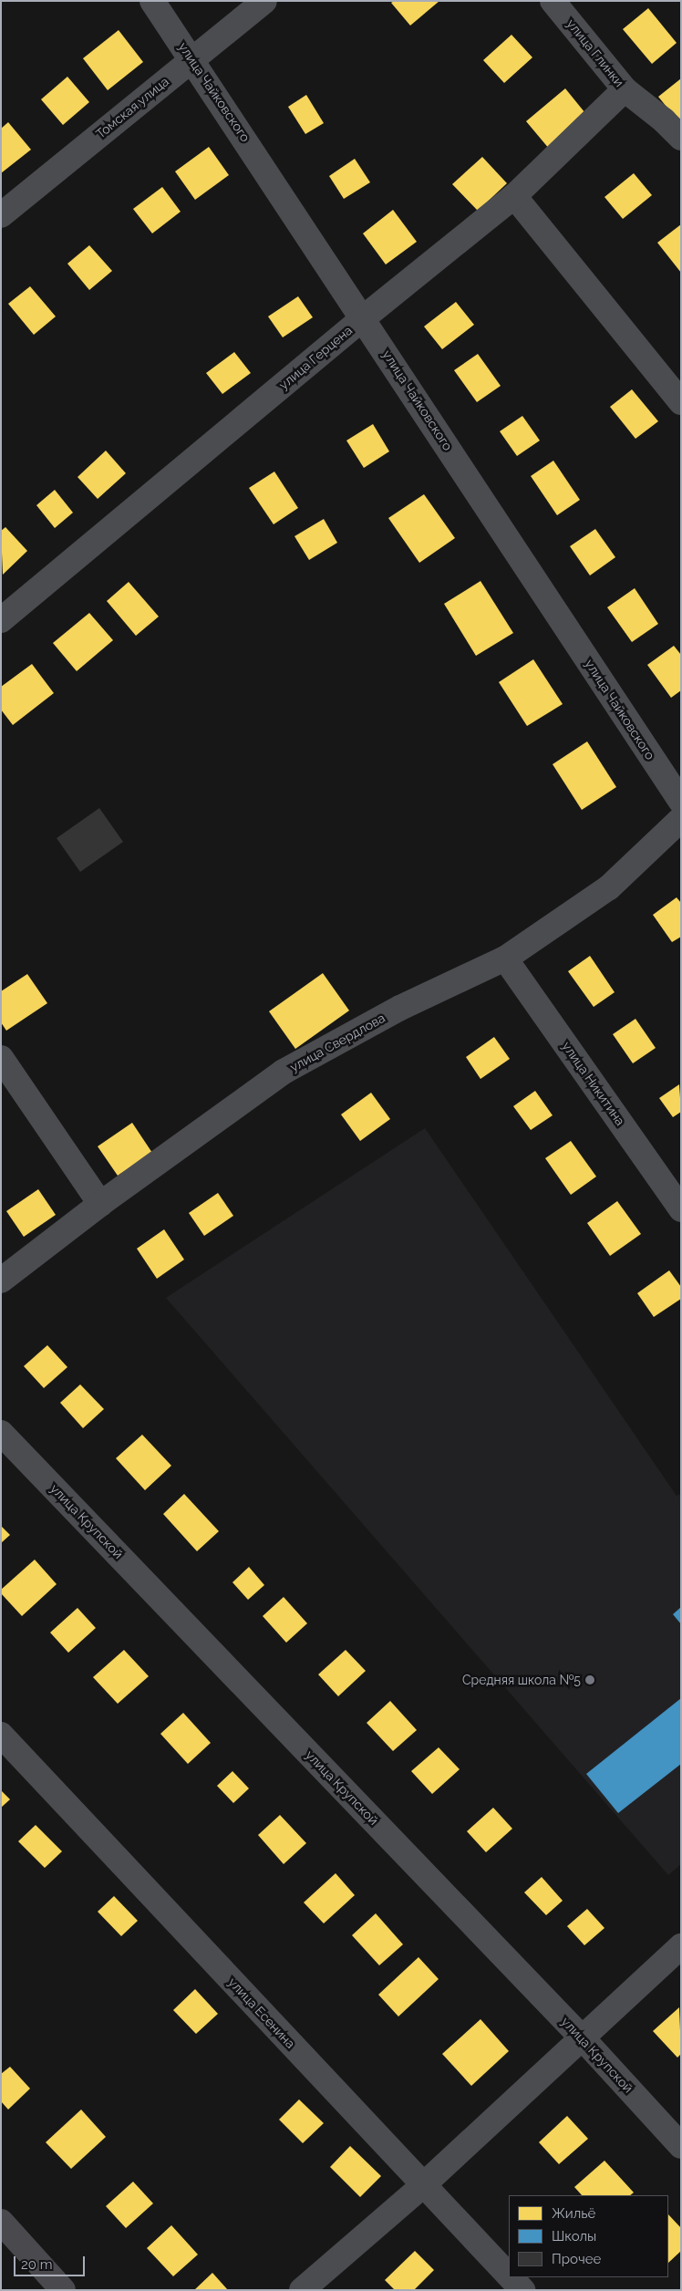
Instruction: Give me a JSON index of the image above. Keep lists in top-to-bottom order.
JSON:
{
  "streets": {
    "street": [
      "улица Глинки",
      "улица Чайковского",
      "Томская улица",
      "улица Герцена",
      "улица Свердлова",
      "улица Никитина",
      "улица Крупской",
      "улица Есенина"
    ]
  },
  "crossings": [
    ["улица Глинки", "улица Герцена"],
    ["улица Чайковского", "Томская улица"],
    ["улица Чайковского", "улица Герцена"],
    ["улица Свердлова", "улица Никитина"]
  ],
  "places": ["Средняя школа №5"],
  "legend": ["Жильё", "Школы", "Прочее"],
  "scale_bar": "20 m"
}
